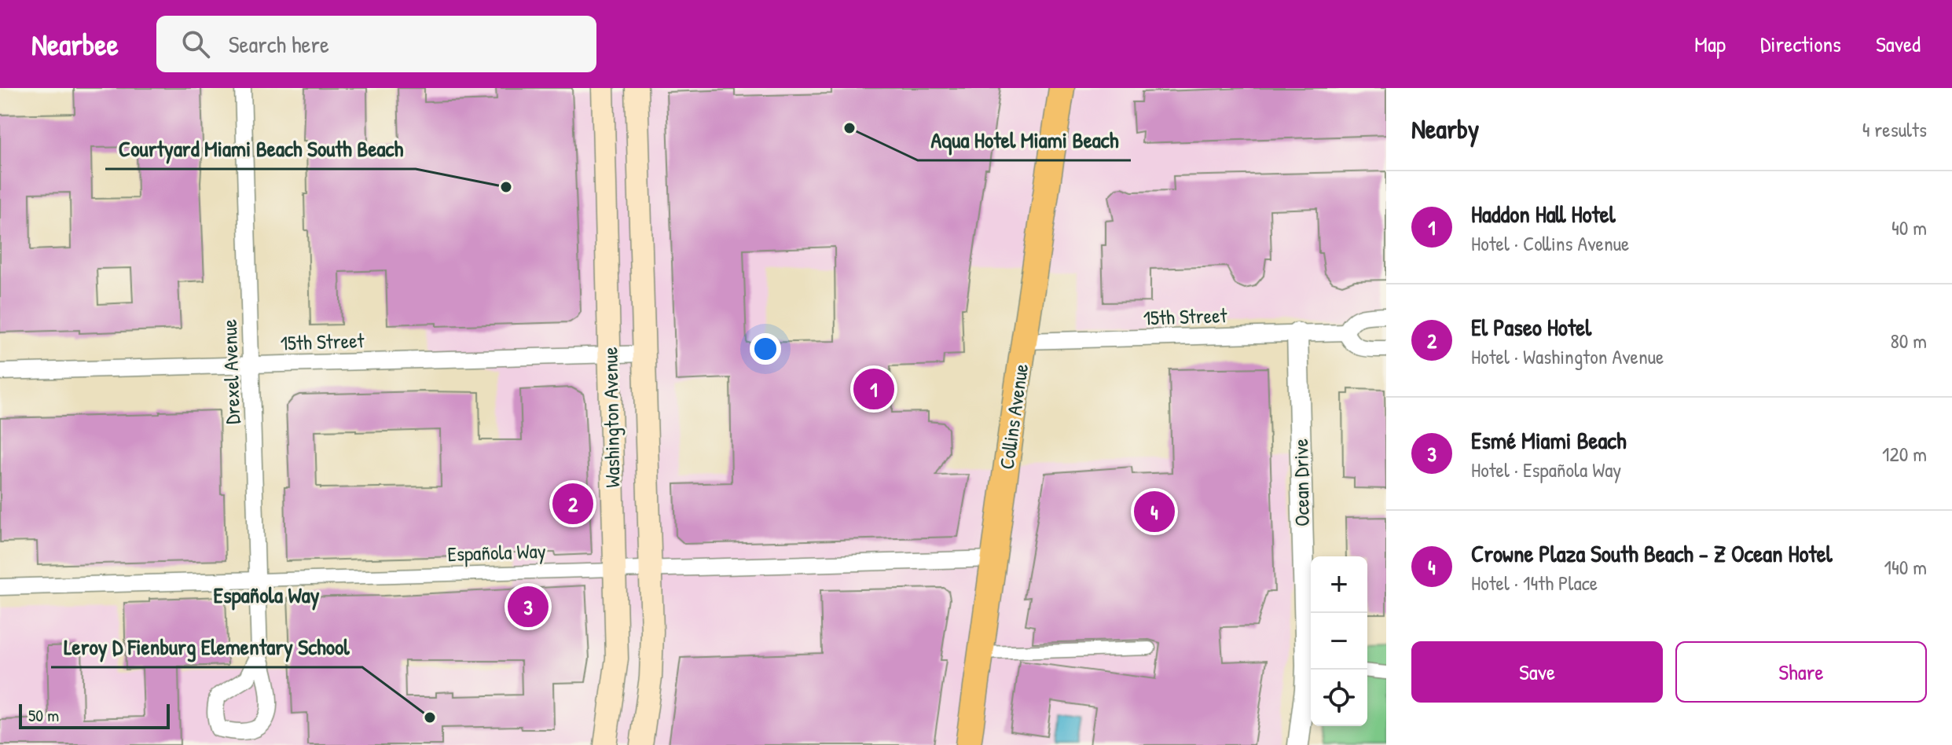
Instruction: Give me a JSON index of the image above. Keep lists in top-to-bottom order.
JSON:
{
  "streets": {
    "main road": ["Collins Avenue", "Washington Avenue"],
    "street": [
      "15th Street",
      "Drexel Avenue",
      "Ocean Drive",
      "Española Way"
    ]
  },
  "crossings": [
    ["15th Street", "Drexel Avenue"],
    ["15th Street", "Collins Avenue"],
    ["15th Street", "Washington Avenue"],
    ["15th Street", "Ocean Drive"],
    ["Drexel Avenue", "Española Way"],
    ["Collins Avenue", "Española Way"],
    ["Washington Avenue", "Española Way"]
  ],
  "districts": ["Española Way"],
  "places": ["Aqua Hotel Miami Beach", "Courtyard Miami Beach South Beach", "Leroy D Fienburg Elementary School"],
  "scale_bar": "50 m",
  "page": {
    "header": "Nearbee",
    "search": "Search here",
    "nav": ["Map", "Directions", "Saved"],
    "heading": ["Nearby", "4 results"],
    "list": [
      {
        "mark": "1",
        "name": "Haddon Hall Hotel",
        "note": "Hotel · Collins Avenue",
        "value": "40 m"
      },
      {
        "mark": "2",
        "name": "El Paseo Hotel",
        "note": "Hotel · Washington Avenue",
        "value": "80 m"
      },
      {
        "mark": "3",
        "name": "Esmé Miami Beach",
        "note": "Hotel · Española Way",
        "value": "120 m"
      },
      {
        "mark": "4",
        "name": "Crowne Plaza South Beach - Z Ocean Hotel",
        "note": "Hotel · 14th Place",
        "value": "140 m"
      }
    ],
    "pins": [
      "1",
      "2",
      "4",
      "3"
    ],
    "map_buttons": ["+", "−"],
    "buttons": ["Save", "Share"],
    "scale": "50 m"
  }
}
